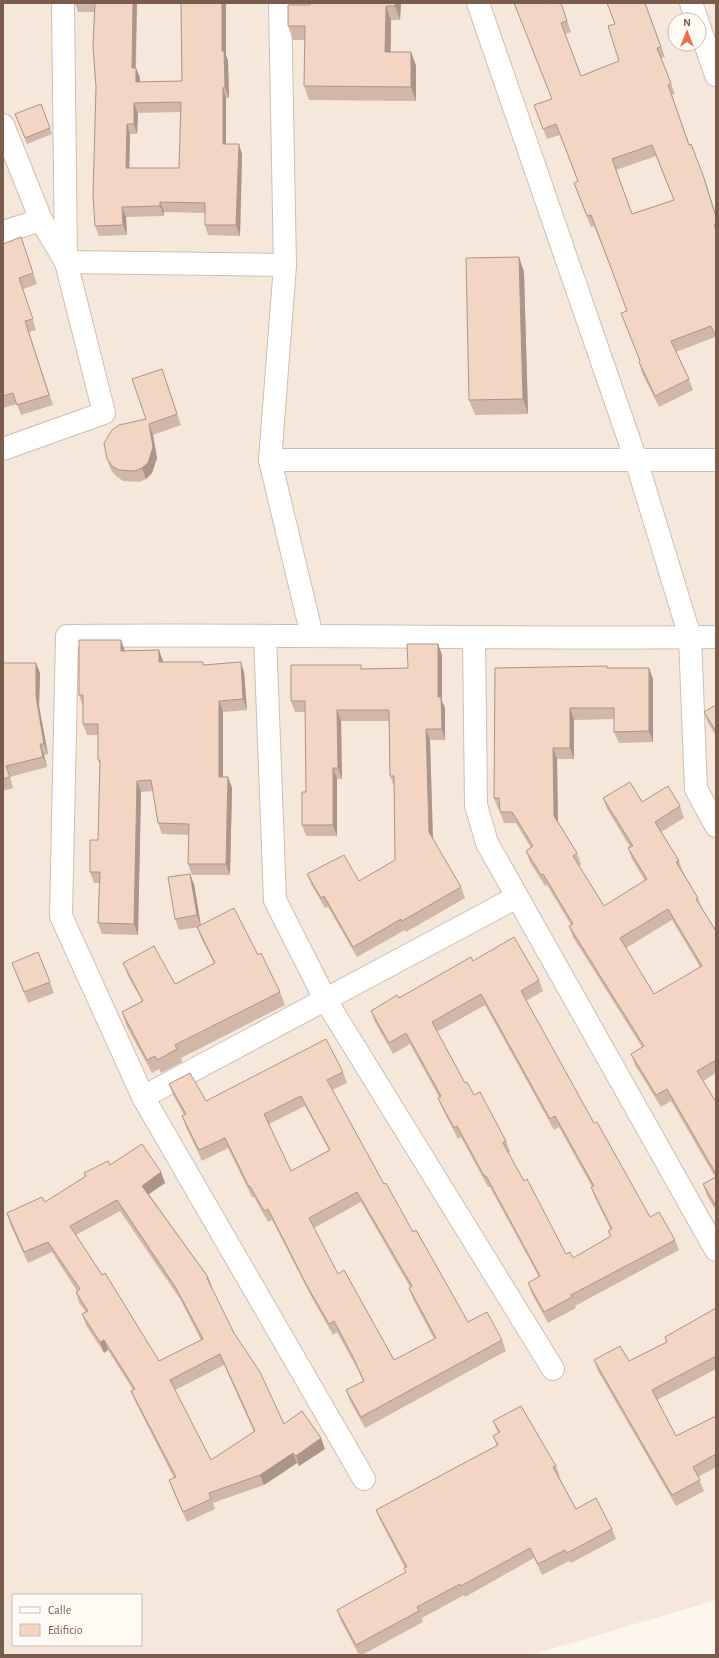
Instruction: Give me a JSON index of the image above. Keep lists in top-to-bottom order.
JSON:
{
  "legend": ["Calle", "Edificio"],
  "north": "top"
}
